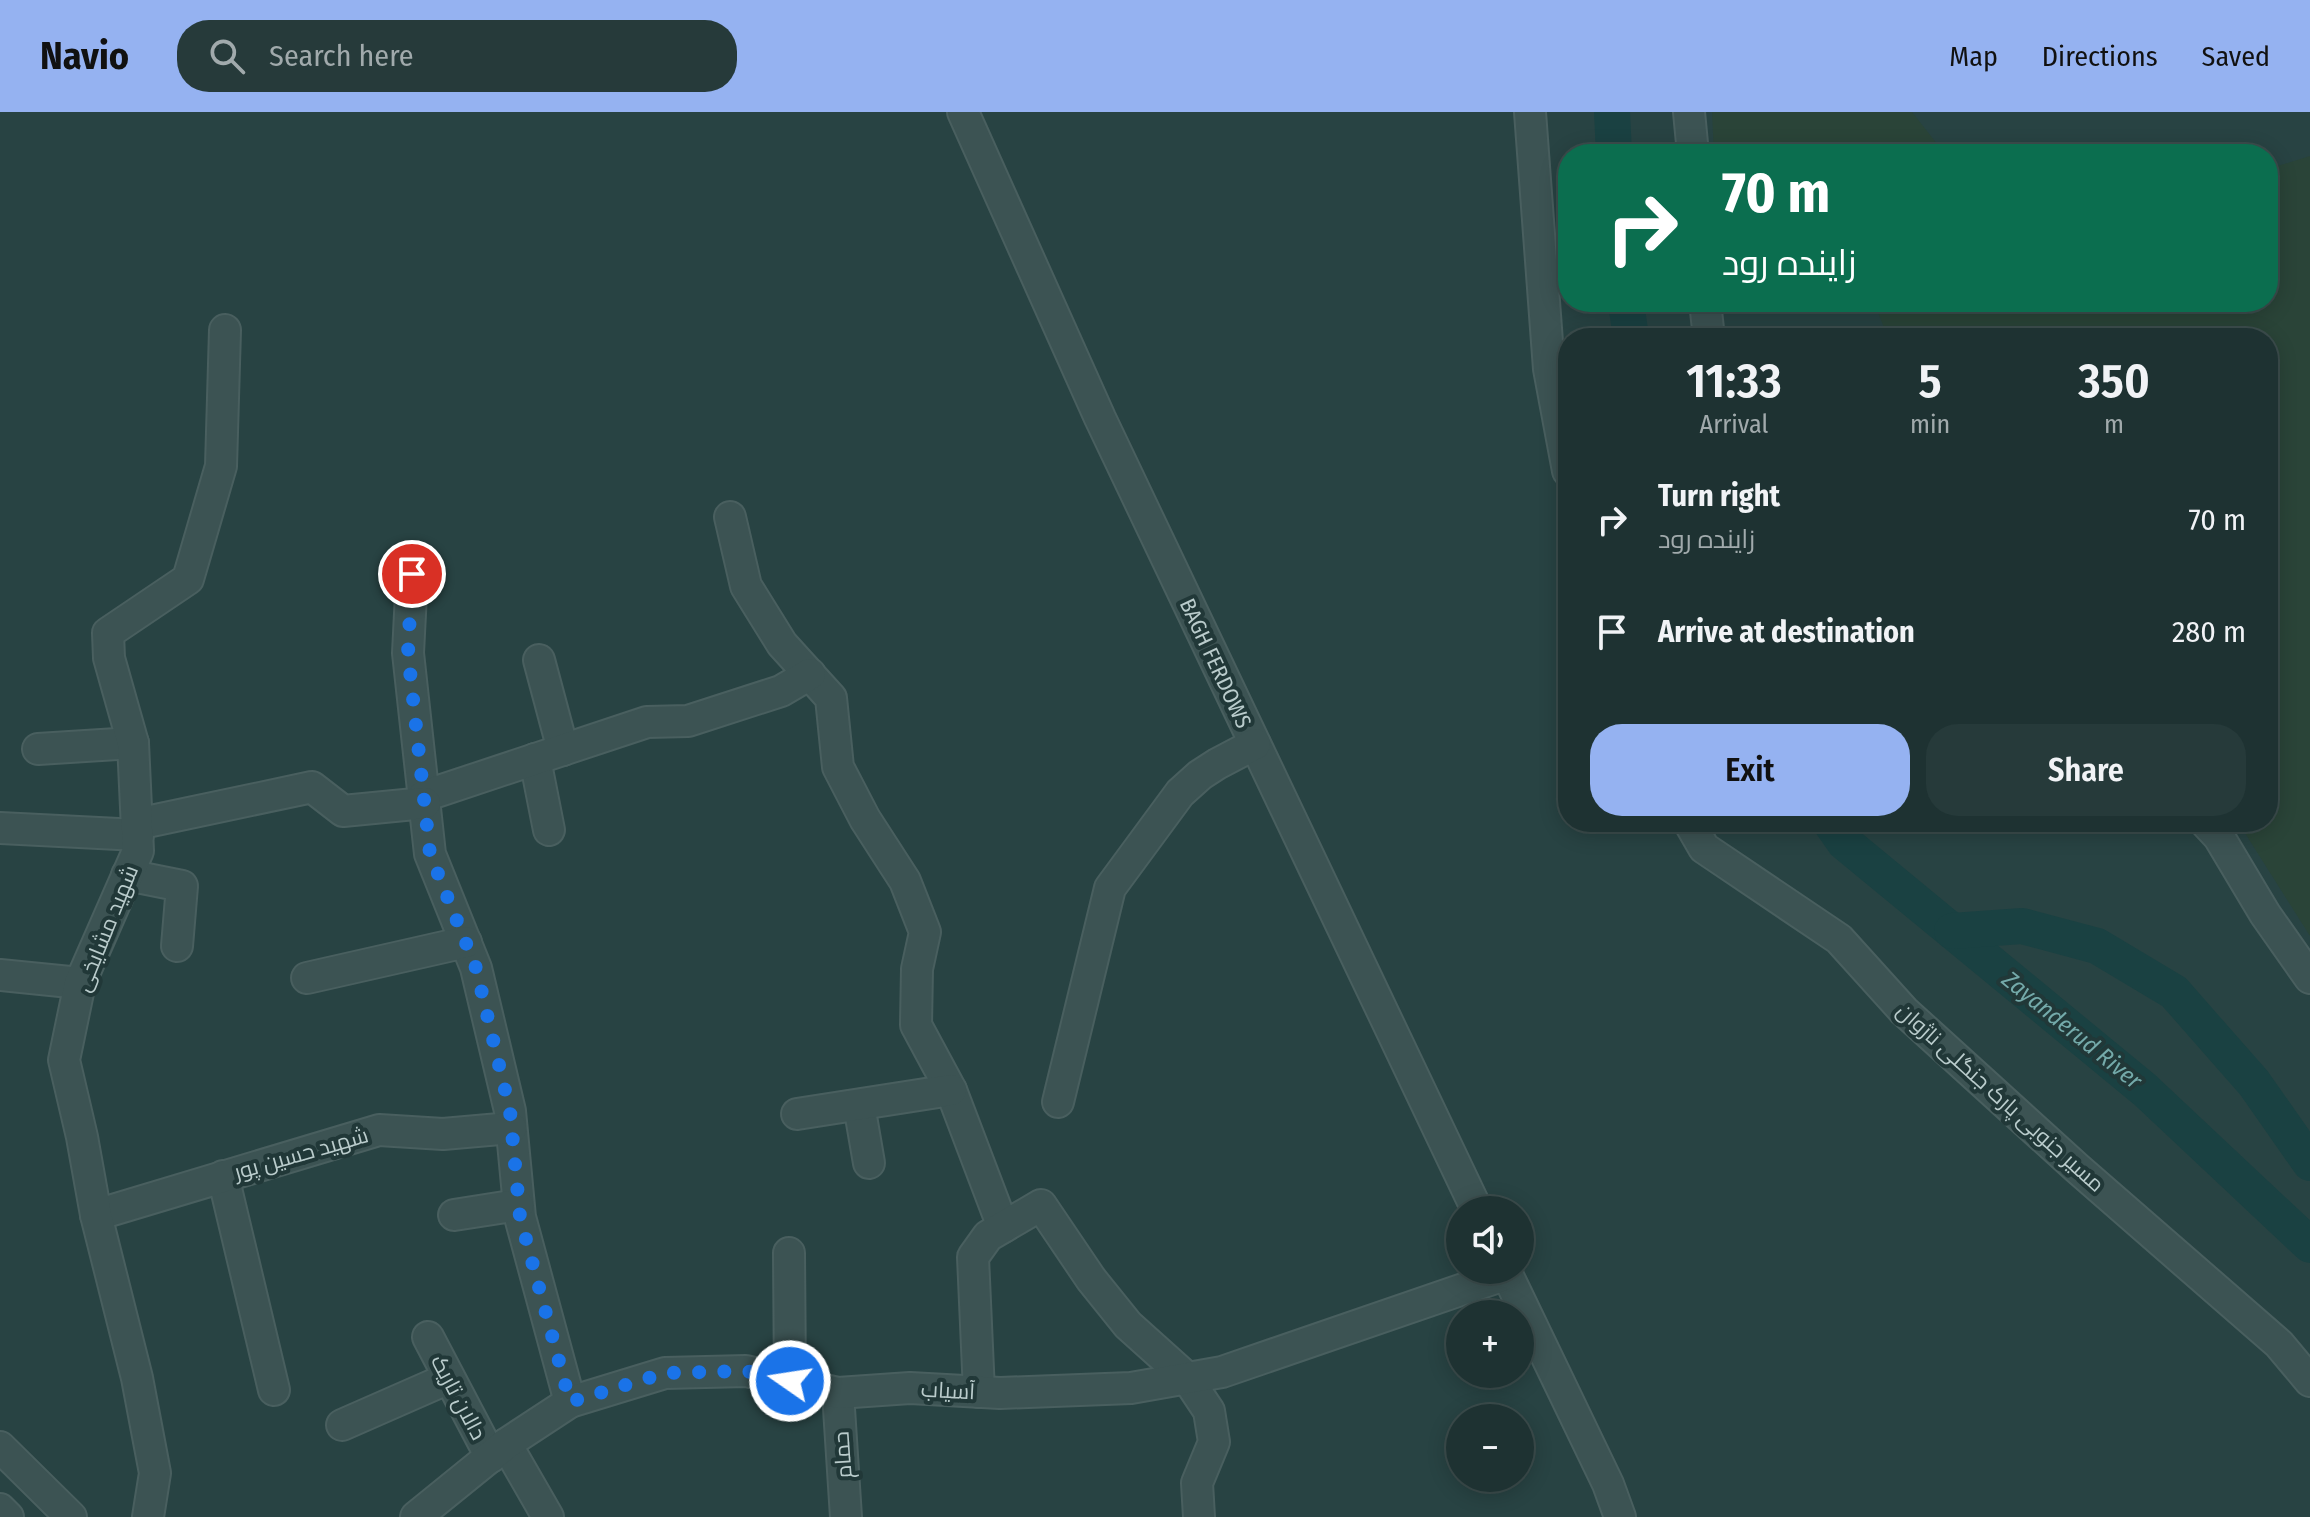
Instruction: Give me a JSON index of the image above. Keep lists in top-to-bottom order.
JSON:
{
  "streets": {
    "street": [
      "BAGH FERDOWS",
      "شهید مشایخی",
      "مسیر جنوبی پارک جنگلی ناژوان",
      "شهید حسین پور",
      "آسیاب",
      "دالان تاریک",
      "حمام"
    ]
  },
  "crossings": [
    ["شهید مشایخی", "شهید حسین پور"],
    ["آسیاب", "دالان تاریک"],
    ["آسیاب", "حمام"]
  ],
  "water": ["Zayanderud River"],
  "page": {
    "header": "Navio",
    "search": "Search here",
    "nav": ["Map", "Directions", "Saved"],
    "turn": ["70 m", "زاینده رود"],
    "eta": [
      "11:33",
      "Arrival",
      "5",
      "min",
      "350",
      "m"
    ],
    "list": [
      {
        "name": "Turn right",
        "note": "زاینده رود",
        "value": "70 m"
      },
      {
        "name": "Arrive at destination",
        "value": "280 m"
      }
    ],
    "buttons": ["Exit", "Share"],
    "map_buttons": ["+", "−"]
  }
}
